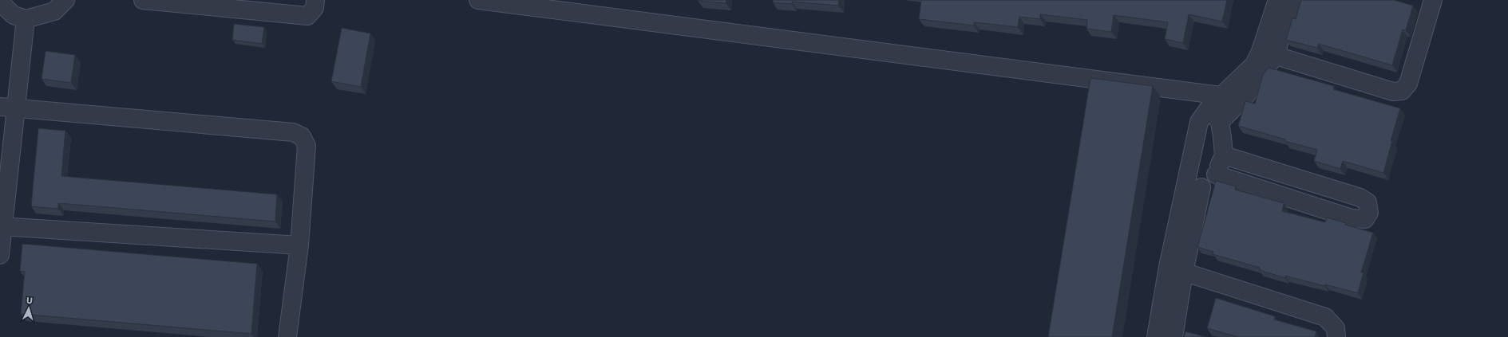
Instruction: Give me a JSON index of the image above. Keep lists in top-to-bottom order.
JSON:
{
  "north": "top"
}
